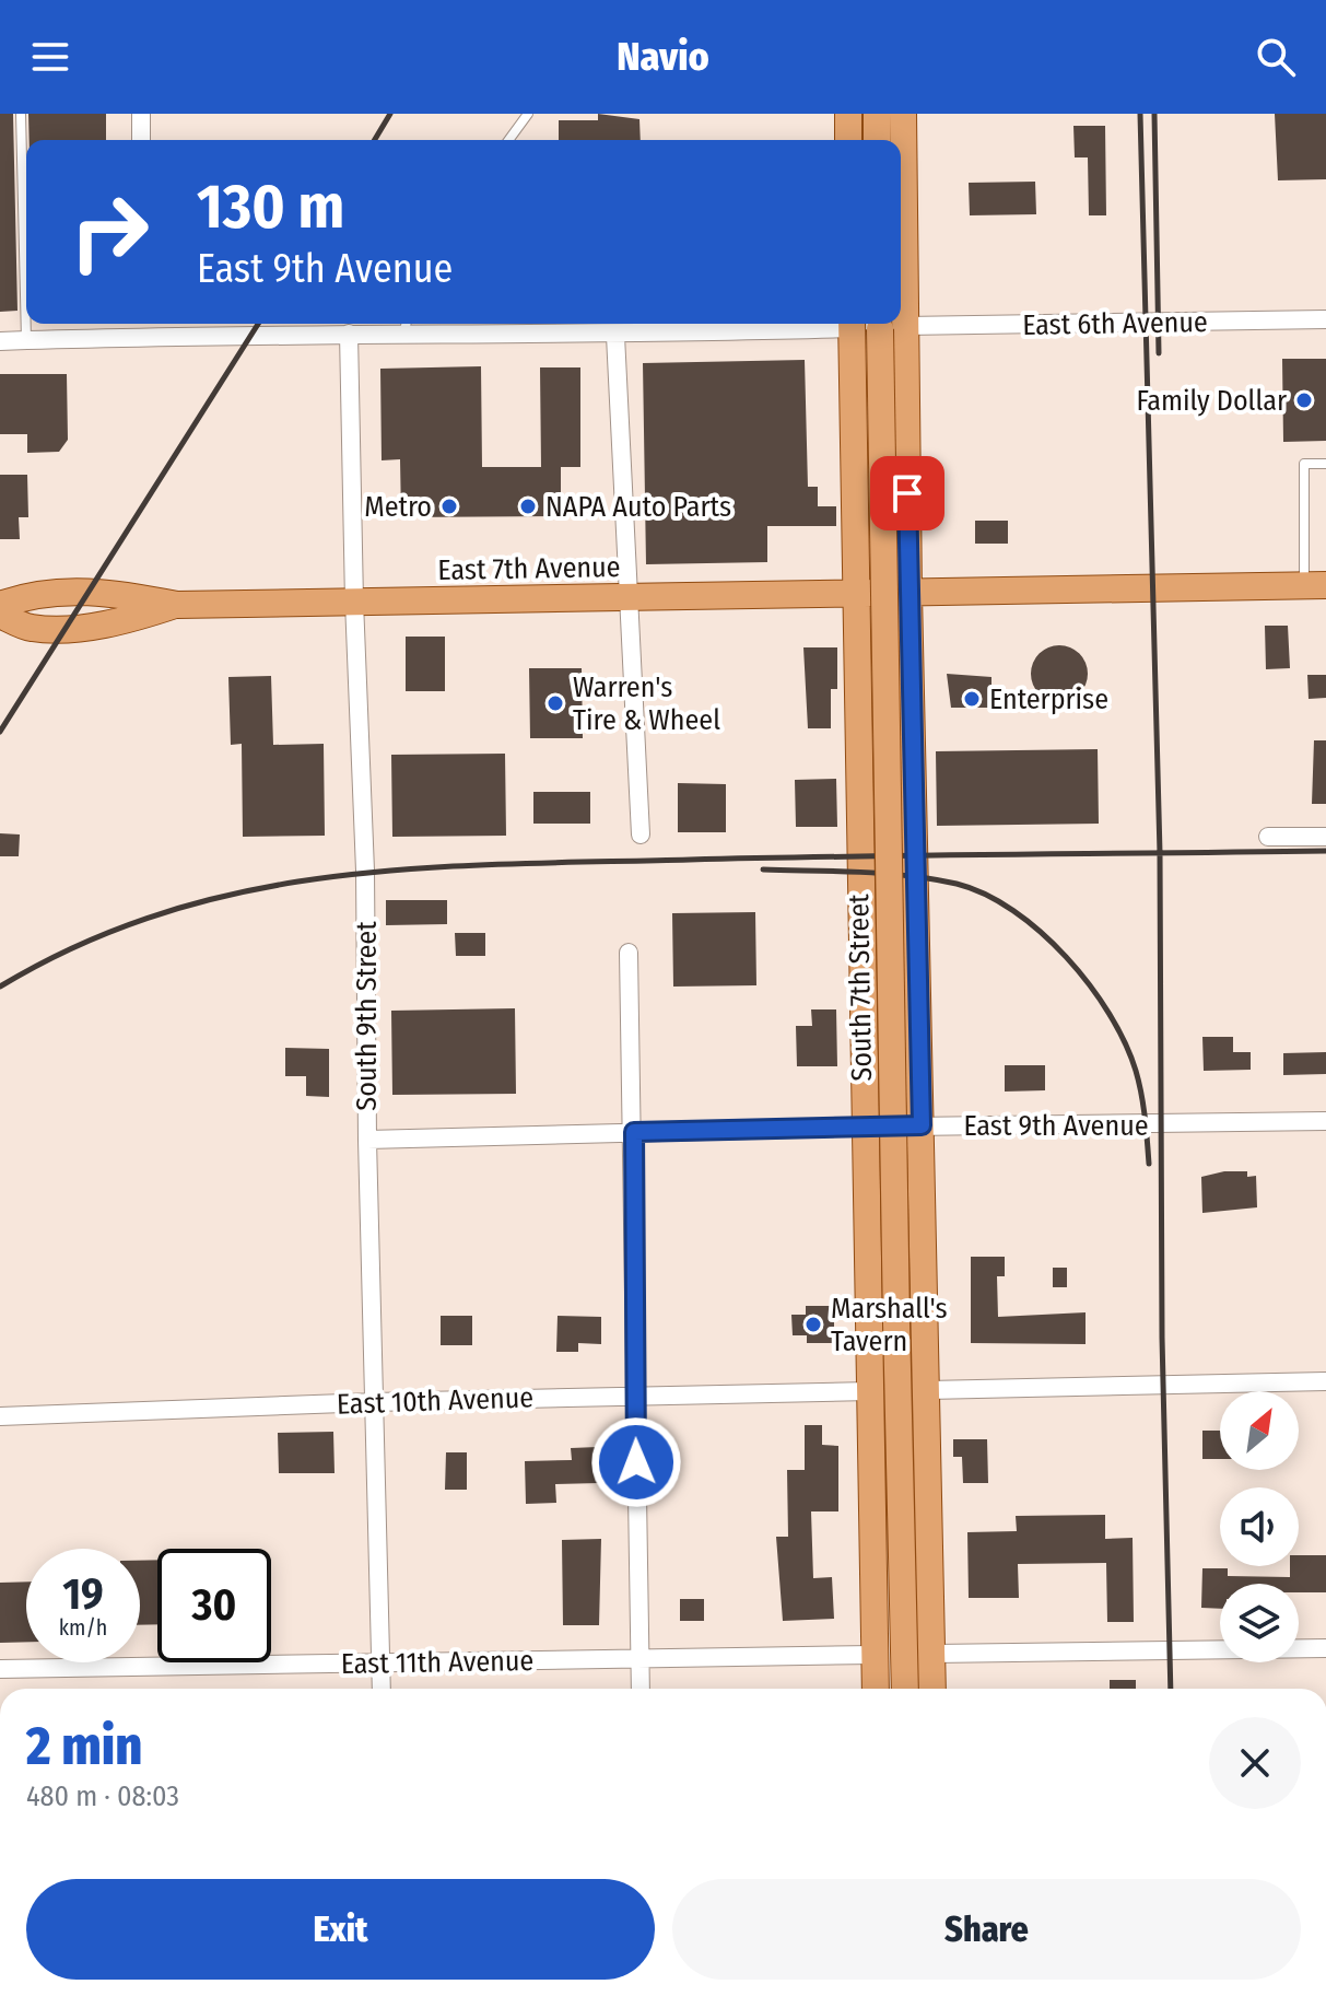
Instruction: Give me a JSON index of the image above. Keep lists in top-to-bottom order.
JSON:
{
  "streets": {
    "main road": ["East 7th Avenue", "South 7th Street"],
    "street": [
      "East 6th Avenue",
      "South 9th Street",
      "East 9th Avenue",
      "East 10th Avenue",
      "East 11th Avenue"
    ]
  },
  "crossings": [
    ["East 6th Avenue", "South 7th Street"],
    ["East 7th Avenue", "South 9th Street"],
    ["South 9th Street", "East 9th Avenue"],
    ["South 9th Street", "East 10th Avenue"],
    ["South 9th Street", "East 11th Avenue"]
  ],
  "places": [
    "Family Dollar",
    "Metro",
    "NAPA Auto Parts",
    "Enterprise",
    "Warren's Tire & Wheel",
    "Marshall's Tavern"
  ],
  "north": "top right",
  "page": {
    "header": "Navio",
    "turn": ["130 m", "East 9th Avenue"],
    "speed": "19 km/h",
    "limit": "30",
    "heading": ["2 min", "480 m · 08:03"],
    "buttons": ["Exit", "Share"]
  }
}
